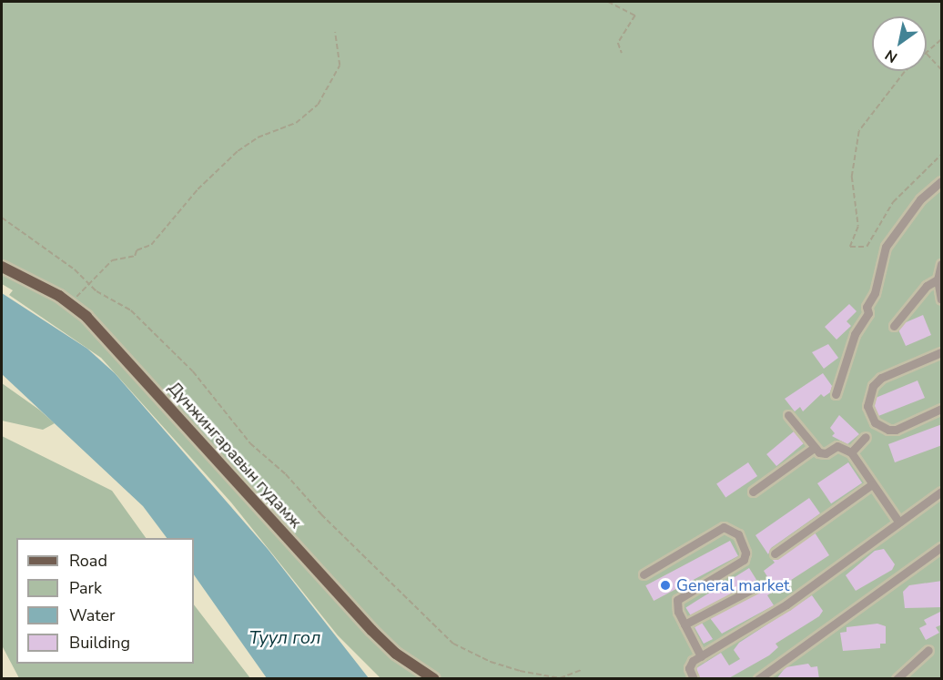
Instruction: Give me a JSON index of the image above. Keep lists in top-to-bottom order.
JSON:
{
  "streets": {
    "main road": ["Дүнжингаравын гудамж"]
  },
  "water": ["Туул гол"],
  "places": ["General market"],
  "legend": [
    "Road",
    "Park",
    "Water",
    "Building"
  ],
  "north": "bottom left"
}
